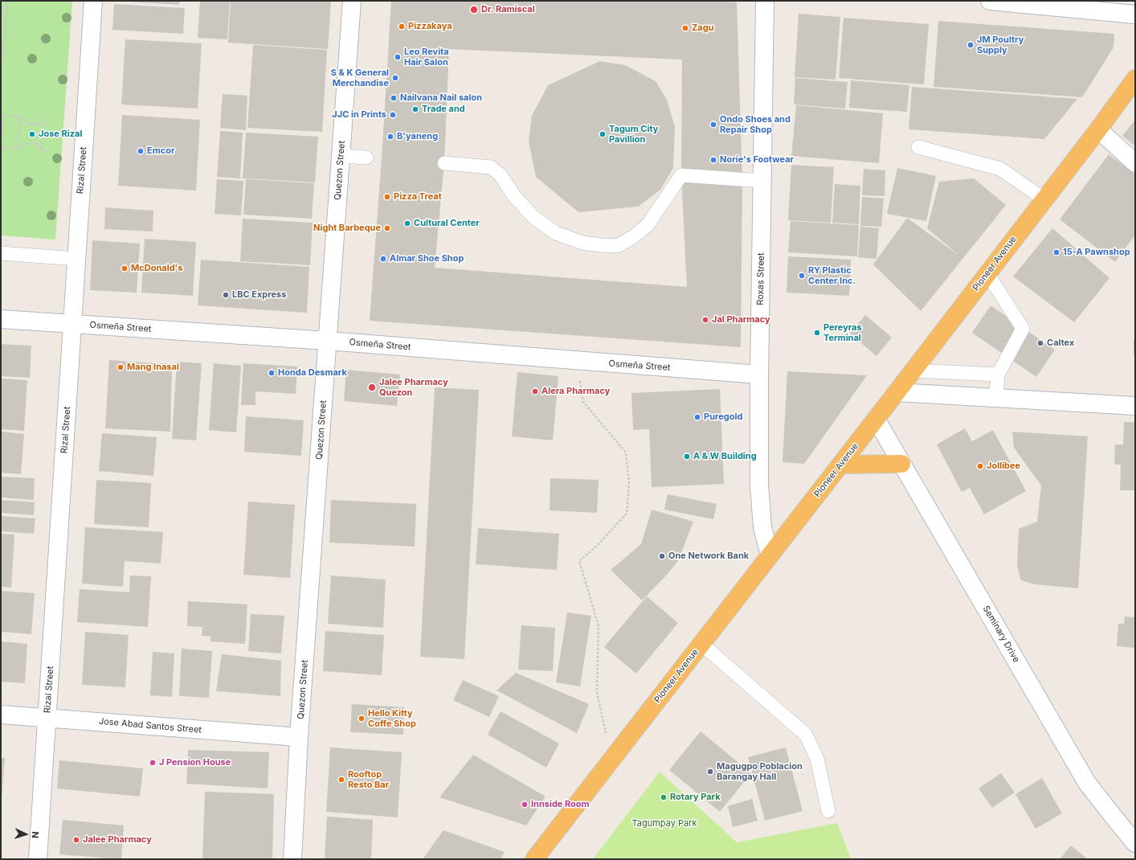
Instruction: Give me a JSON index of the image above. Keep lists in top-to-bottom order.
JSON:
{
  "streets": {
    "highway": ["Pioneer Avenue"],
    "street": [
      "Rizal Street",
      "Quezon Street",
      "Roxas Street",
      "Osmeña Street",
      "Seminary Drive",
      "Jose Abad Santos Street"
    ]
  },
  "crossings": [
    ["Rizal Street", "Osmeña Street"],
    ["Rizal Street", "Jose Abad Santos Street"],
    ["Quezon Street", "Osmeña Street"],
    ["Quezon Street", "Jose Abad Santos Street"],
    ["Pioneer Avenue", "Roxas Street"],
    ["Pioneer Avenue", "Seminary Drive"],
    ["Roxas Street", "Osmeña Street"]
  ],
  "parks": ["Tagumpay Park"],
  "places": [
    "Dr. Ramiscal",
    "Pizzakaya",
    "Zagu",
    "JM Poultry Supply",
    "Leo Revita Hair Salon",
    "S & K General Merchandise",
    "Nailvana Nail salon",
    "Trade and",
    "JJC in Prints",
    "Ondo Shoes and Repair Shop",
    "Jose Rizal",
    "Tagum City Pavillion",
    "B'yaneng",
    "Emcor",
    "Norie's Footwear",
    "Pizza Treat",
    "Cultural Center",
    "Night Barbeque",
    "15-A Pawnshop",
    "Almar Shoe Shop",
    "McDonald's",
    "RY Plastic Center Inc.",
    "LBC Express",
    "Jal Pharmacy",
    "Pereyras Terminal",
    "Caltex",
    "Mang Inasal",
    "Honda Desmark",
    "Jalee Pharmacy Quezon",
    "Alera Pharmacy",
    "Puregold",
    "A & W Building",
    "Jollibee",
    "One Network Bank",
    "Hello Kitty Coffe Shop",
    "J Pension House",
    "Magugpo Poblacion Barangay Hall",
    "Rooftop Resto Bar",
    "Rotary Park",
    "Innside Room",
    "Jalee Pharmacy"
  ],
  "north": "right"
}
